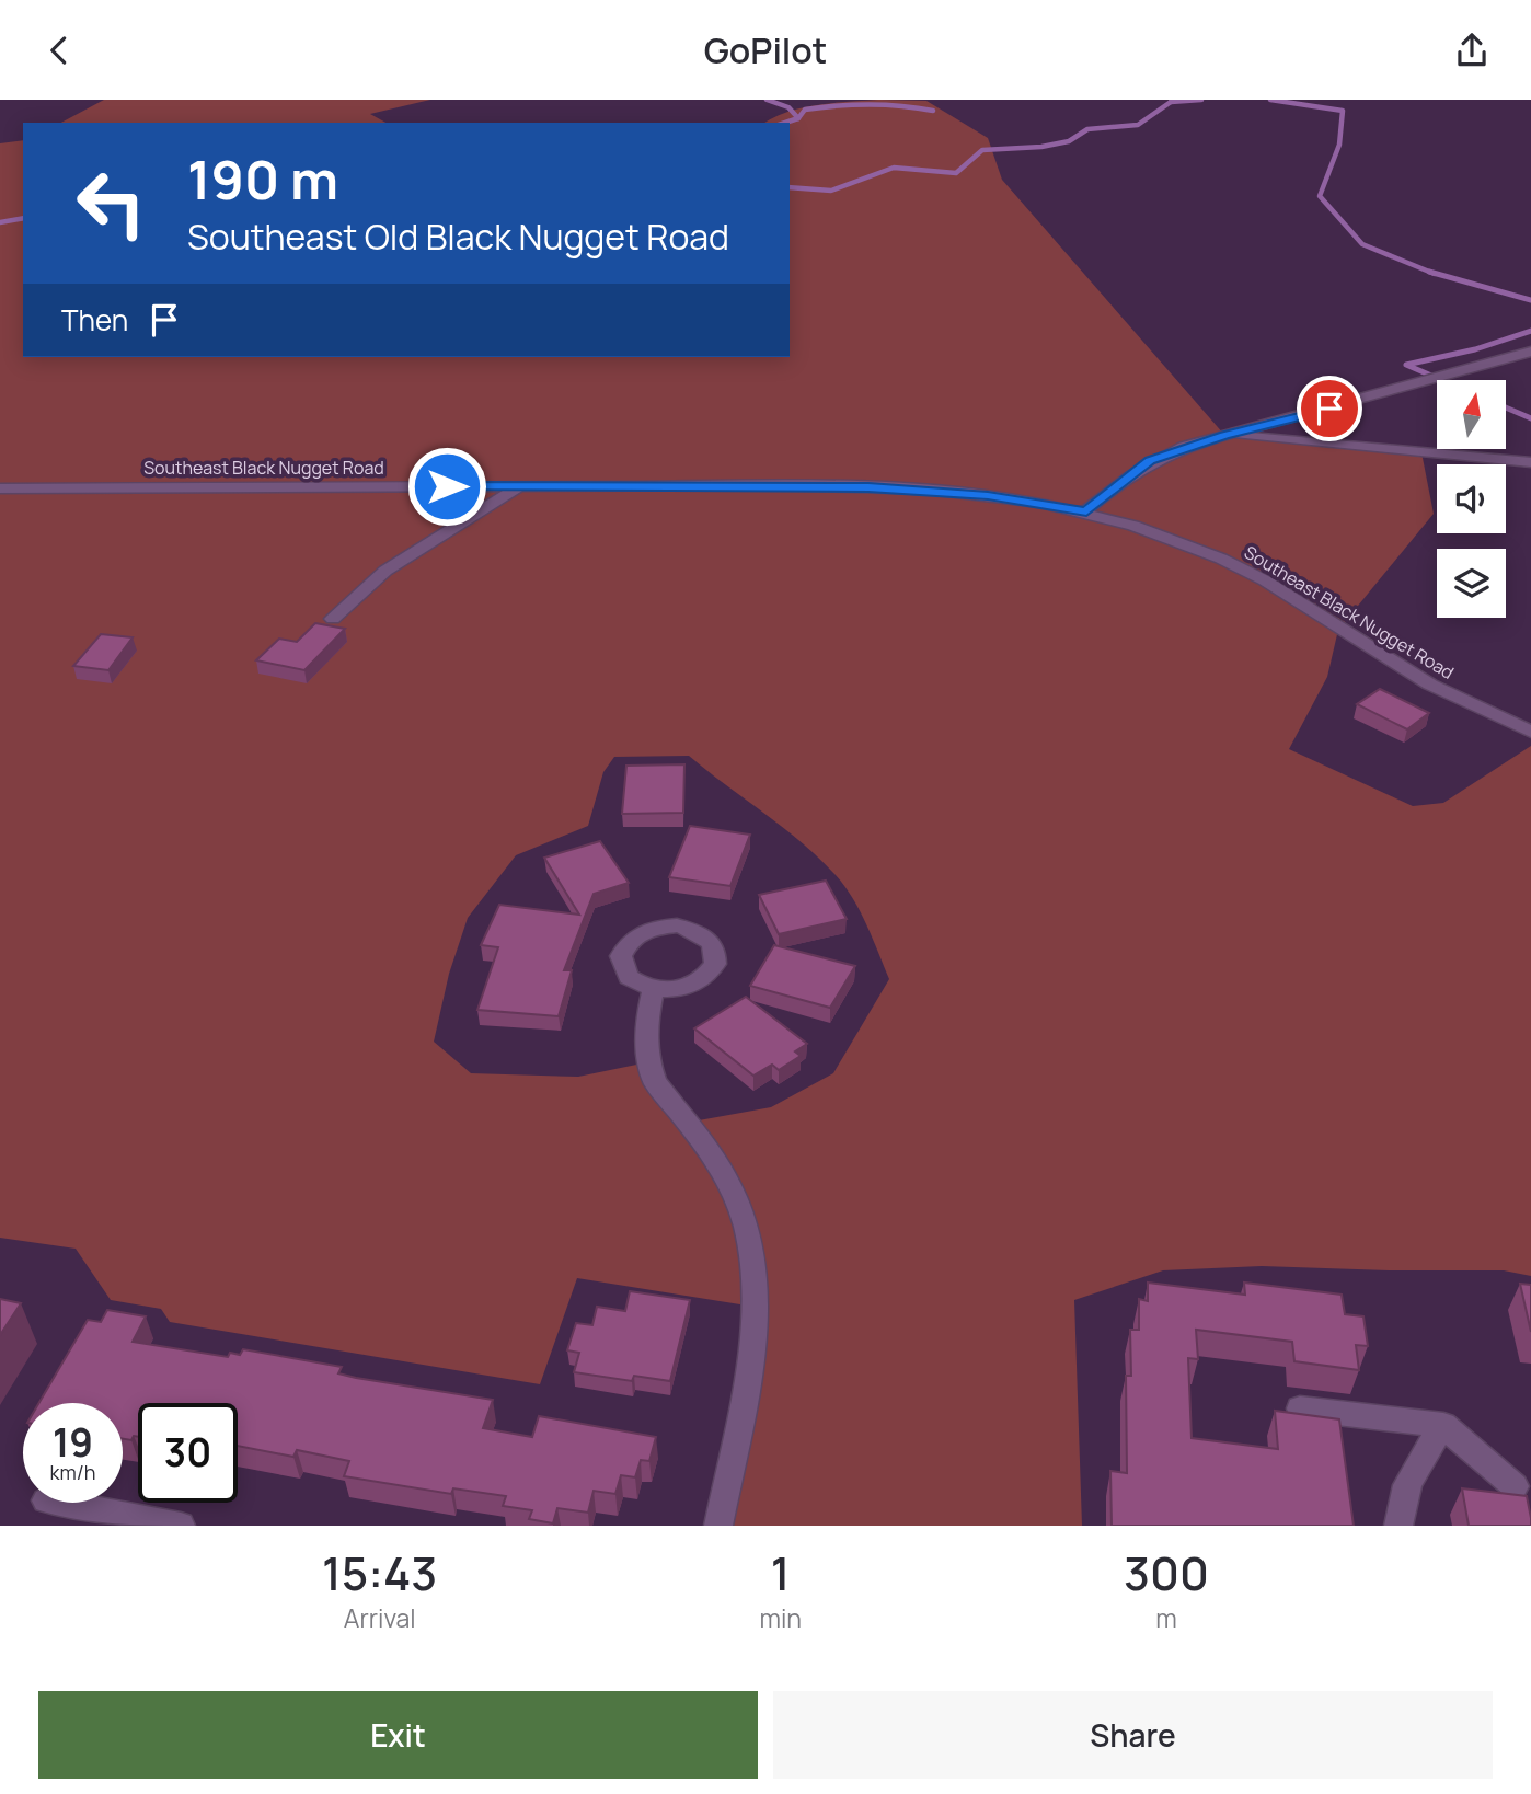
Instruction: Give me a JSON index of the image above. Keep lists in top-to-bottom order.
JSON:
{
  "streets": {
    "street": ["Southeast Black Nugget Road"]
  },
  "north": "top",
  "page": {
    "header": "GoPilot",
    "turn": ["190 m", "Southeast Old Black Nugget Road"],
    "then": "Then",
    "speed": "19 km/h",
    "limit": "30",
    "eta": [
      "15:43",
      "Arrival",
      "1",
      "min",
      "300",
      "m"
    ],
    "buttons": ["Exit", "Share"]
  }
}
